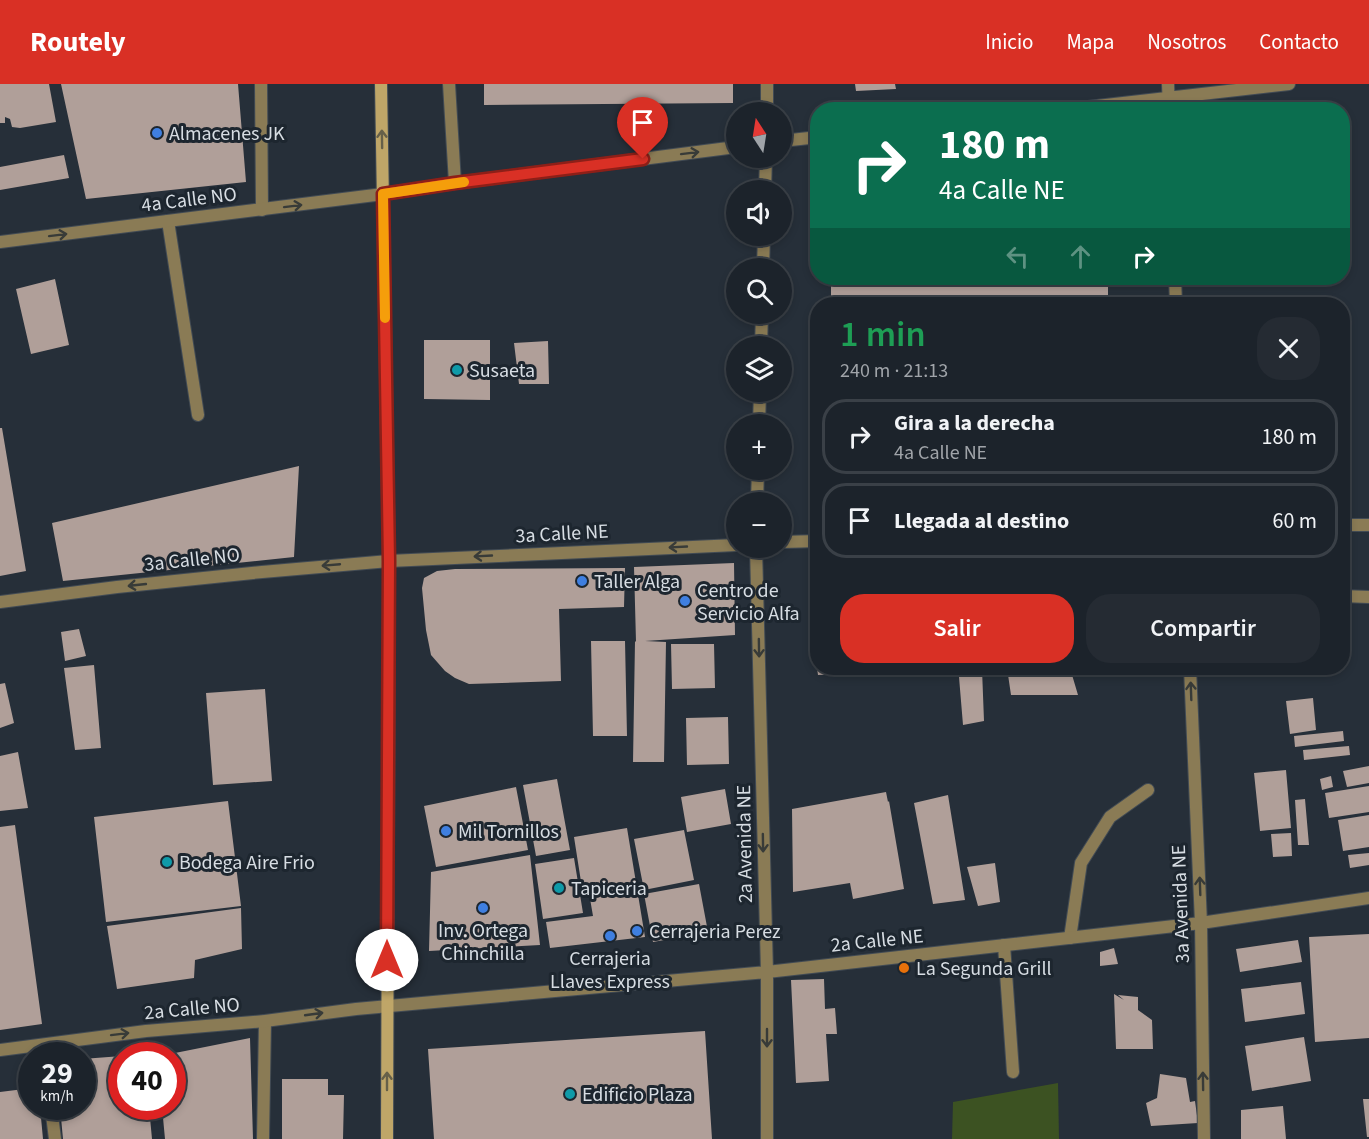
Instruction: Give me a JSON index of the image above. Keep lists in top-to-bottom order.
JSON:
{
  "streets": {
    "street": [
      "4a Calle NO",
      "3a Calle NE",
      "3a Calle NO",
      "2a Avenida NE",
      "3a Avenida NE",
      "2a Calle NE",
      "2a Calle NO"
    ]
  },
  "crossings": [
    ["3a Calle NE", "3a Calle NO"],
    ["2a Avenida NE", "2a Calle NE"],
    ["3a Avenida NE", "2a Calle NE"],
    ["2a Calle NE", "2a Calle NO"]
  ],
  "one_way": [
    "4a Calle NO",
    "3a Calle NE",
    "3a Calle NO",
    "2a Avenida NE",
    "3a Avenida NE",
    "2a Calle NO"
  ],
  "places": [
    "Almacenes JK",
    "Susaeta",
    "Taller Alga",
    "Centro de Servicio Alfa",
    "Mil Tornillos",
    "Bodega Aire Frio",
    "Tapiceria",
    "Inv. Ortega Chinchilla",
    "Cerrajeria Perez",
    "Cerrajeria Llaves Express",
    "La Segunda Grill",
    "Edificio Plaza"
  ],
  "north": "top",
  "page": {
    "header": "Routely",
    "nav": [
      "Inicio",
      "Mapa",
      "Nosotros",
      "Contacto"
    ],
    "map_buttons": ["+", "−"],
    "turn": ["180 m", "4a Calle NE"],
    "heading": ["1 min", "240 m · 21:13"],
    "list": [
      {
        "name": "Gira a la derecha",
        "note": "4a Calle NE",
        "value": "180 m"
      },
      {
        "name": "Llegada al destino",
        "value": "60 m"
      }
    ],
    "buttons": ["Salir", "Compartir"],
    "speed": "29 km/h",
    "limit": "40"
  }
}
